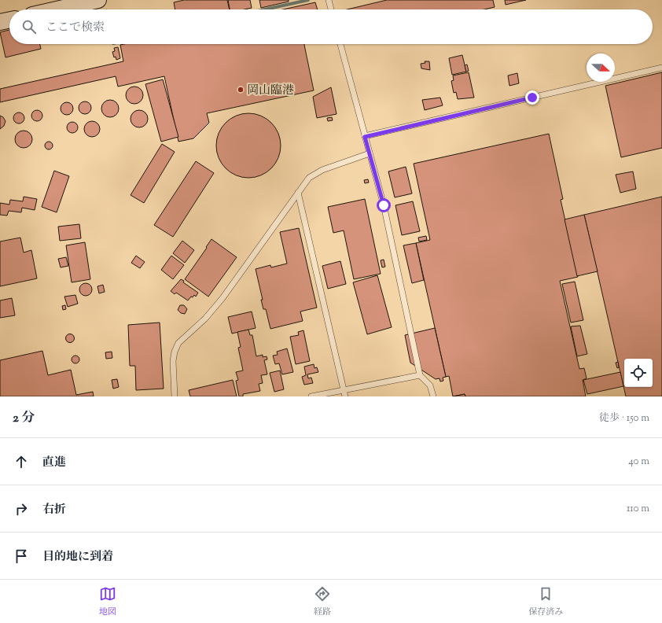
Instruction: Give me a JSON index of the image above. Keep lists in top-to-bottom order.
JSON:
{
  "places": ["岡山臨港"],
  "north": "right",
  "page": {
    "search": "ここで検索",
    "heading": ["2 分", "徒歩 · 150 m"],
    "list": [
      ["直進", "40 m"],
      ["右折", "110 m"],
      "目的地に到着"
    ],
    "nav": ["地図", "経路", "保存済み"]
  }
}
